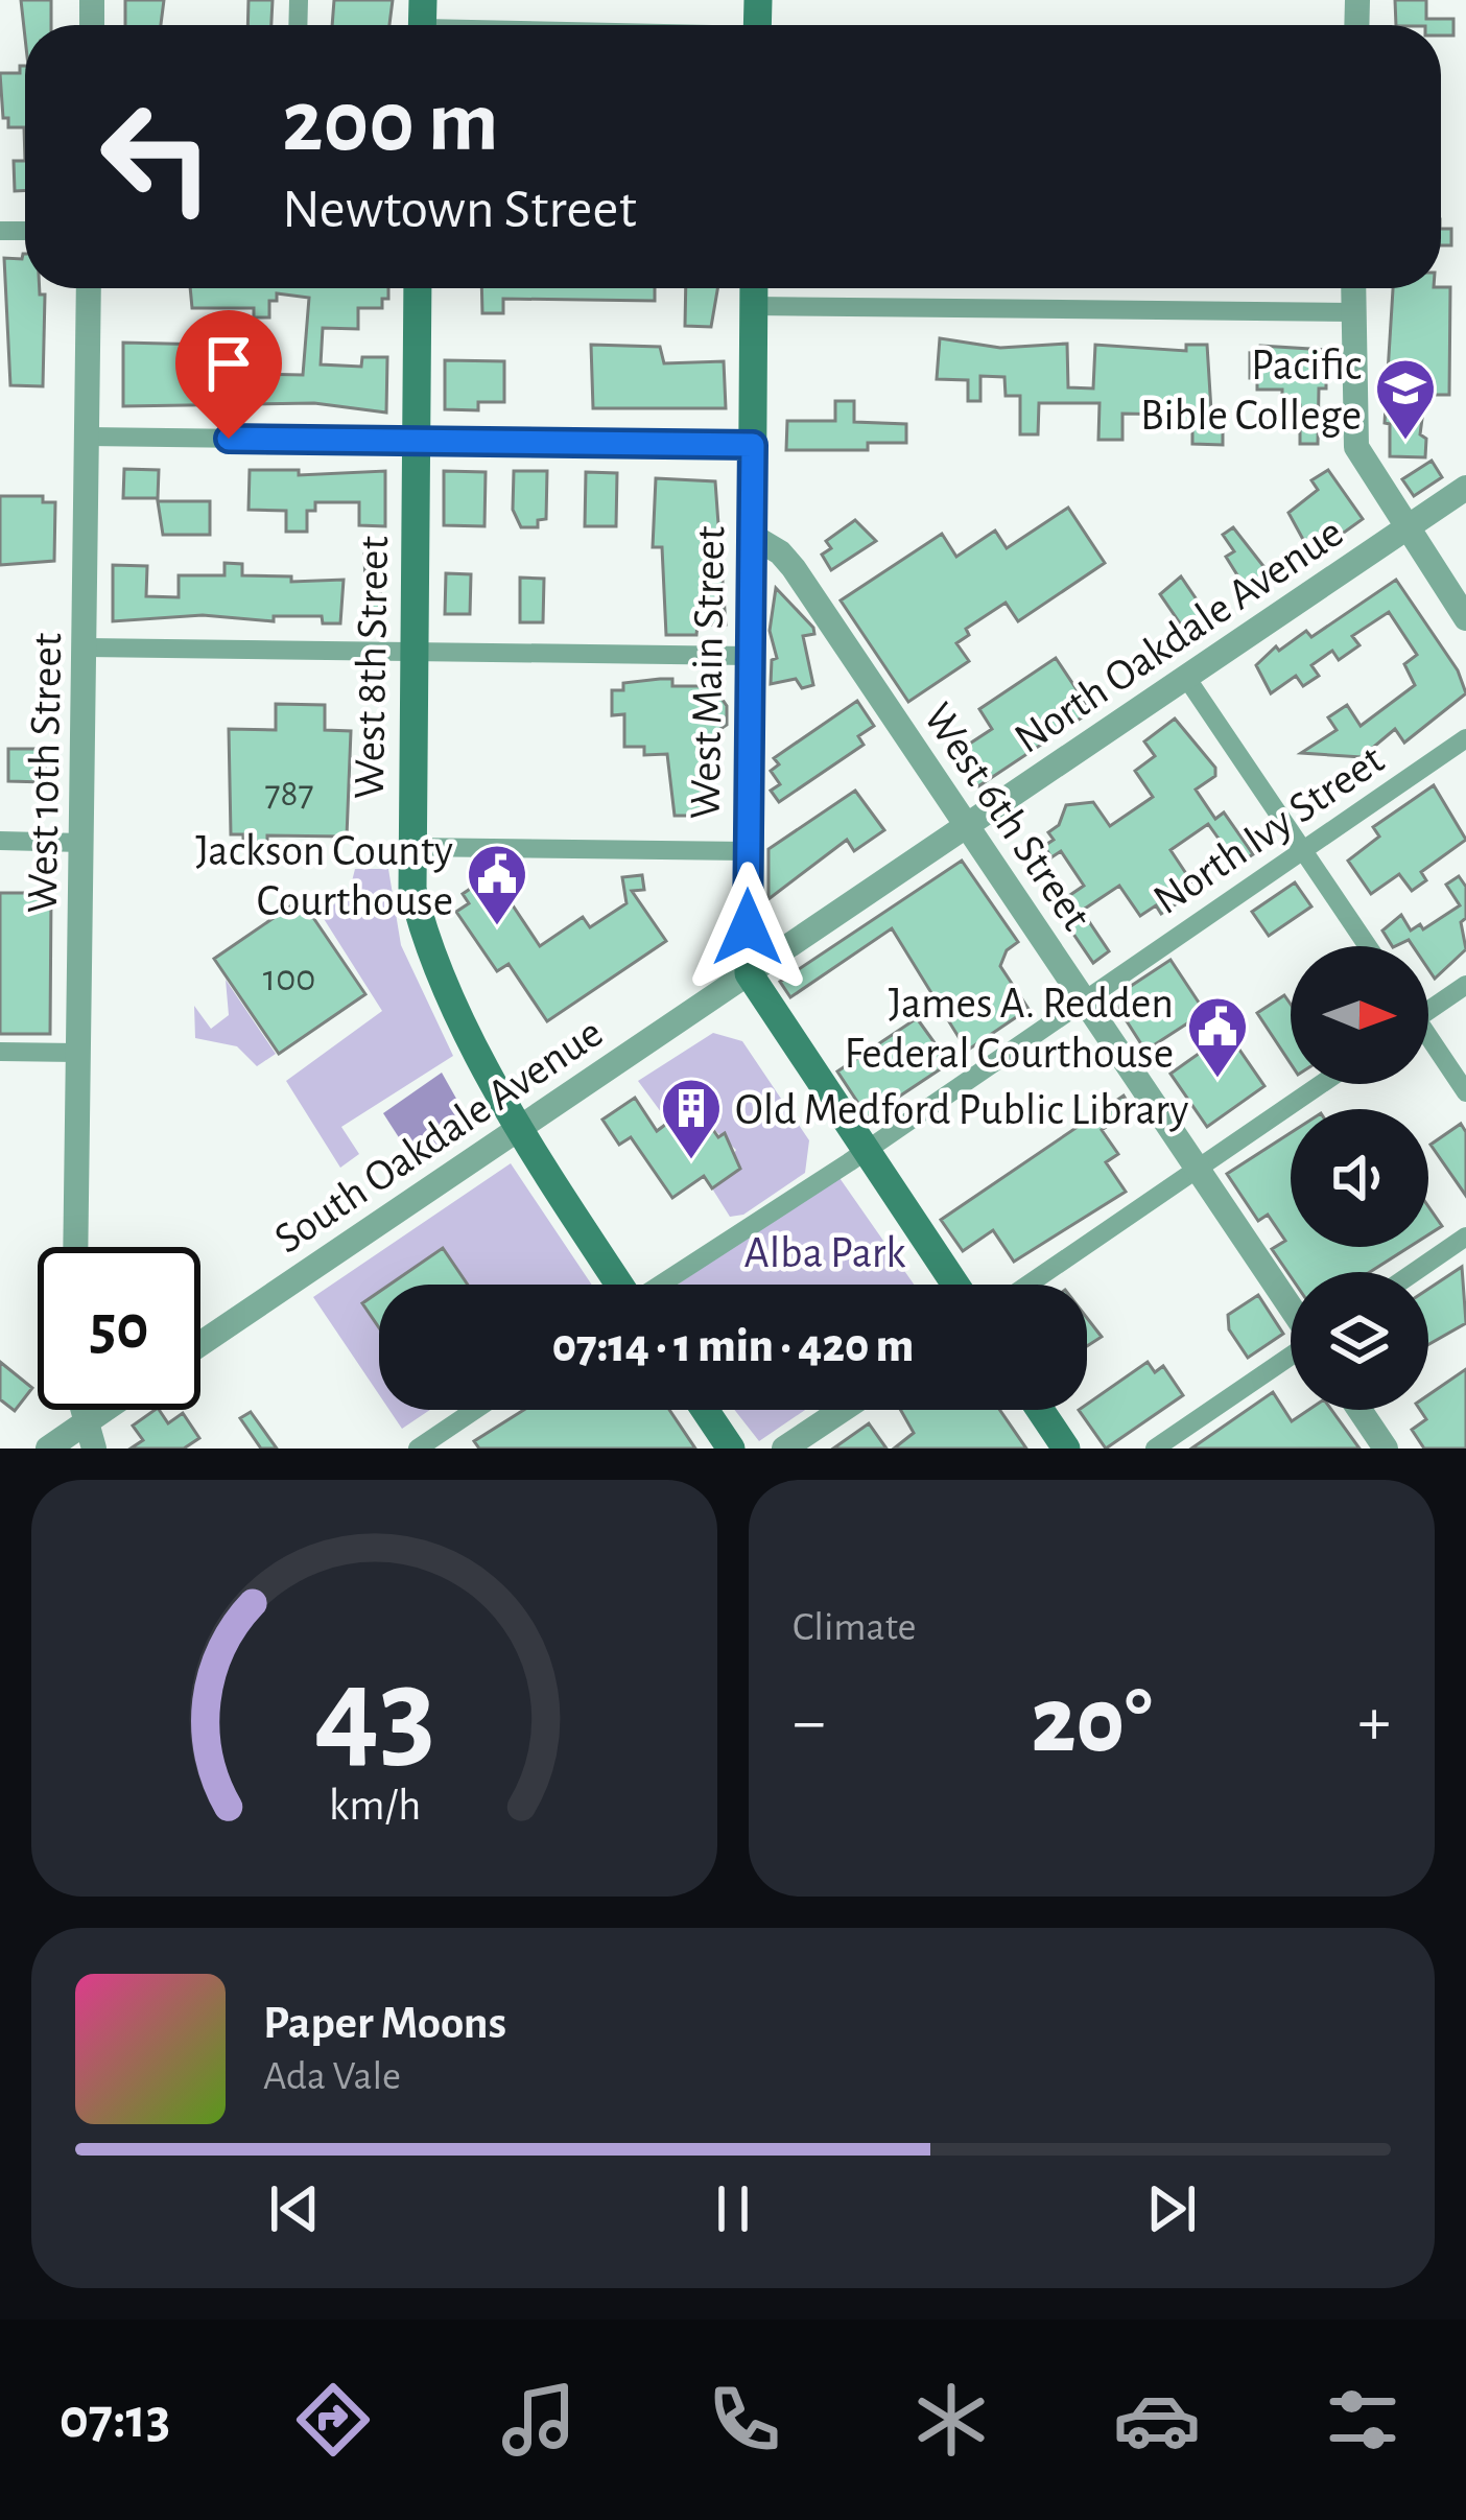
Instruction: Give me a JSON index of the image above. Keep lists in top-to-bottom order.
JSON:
{
  "streets": {
    "main road": ["West 8th Street", "West Main Street"],
    "street": [
      "North Oakdale Avenue",
      "West 10th Street",
      "West 6th Street",
      "North Ivy Street",
      "South Oakdale Avenue"
    ]
  },
  "crossings": [
    ["North Oakdale Avenue", "West Main Street"],
    ["North Oakdale Avenue", "West 6th Street"],
    ["North Oakdale Avenue", "South Oakdale Avenue"],
    ["West 8th Street", "South Oakdale Avenue"],
    ["West Main Street", "West 6th Street"],
    ["West Main Street", "South Oakdale Avenue"],
    ["West 6th Street", "North Ivy Street"]
  ],
  "parks": ["Alba Park"],
  "places": {
    "school or university": ["Pacific Bible College"],
    "public building": ["Jackson County Courthouse", "James A. Redden Federal Courthouse"],
    "building": ["Old Medford Public Library"]
  },
  "house_numbers": ["787", "100"],
  "north": "right",
  "page": {
    "turn": ["200 m", "Newtown Street"],
    "limit": "50",
    "trip": "07:14 · 1 min · 420 m",
    "tile": "Climate",
    "heat": ["−", "20°", "+"],
    "song": ["Paper Moons", "Ada Vale"],
    "tabs": "07:13",
    "gauge": ["43", "km/h"]
  }
}
